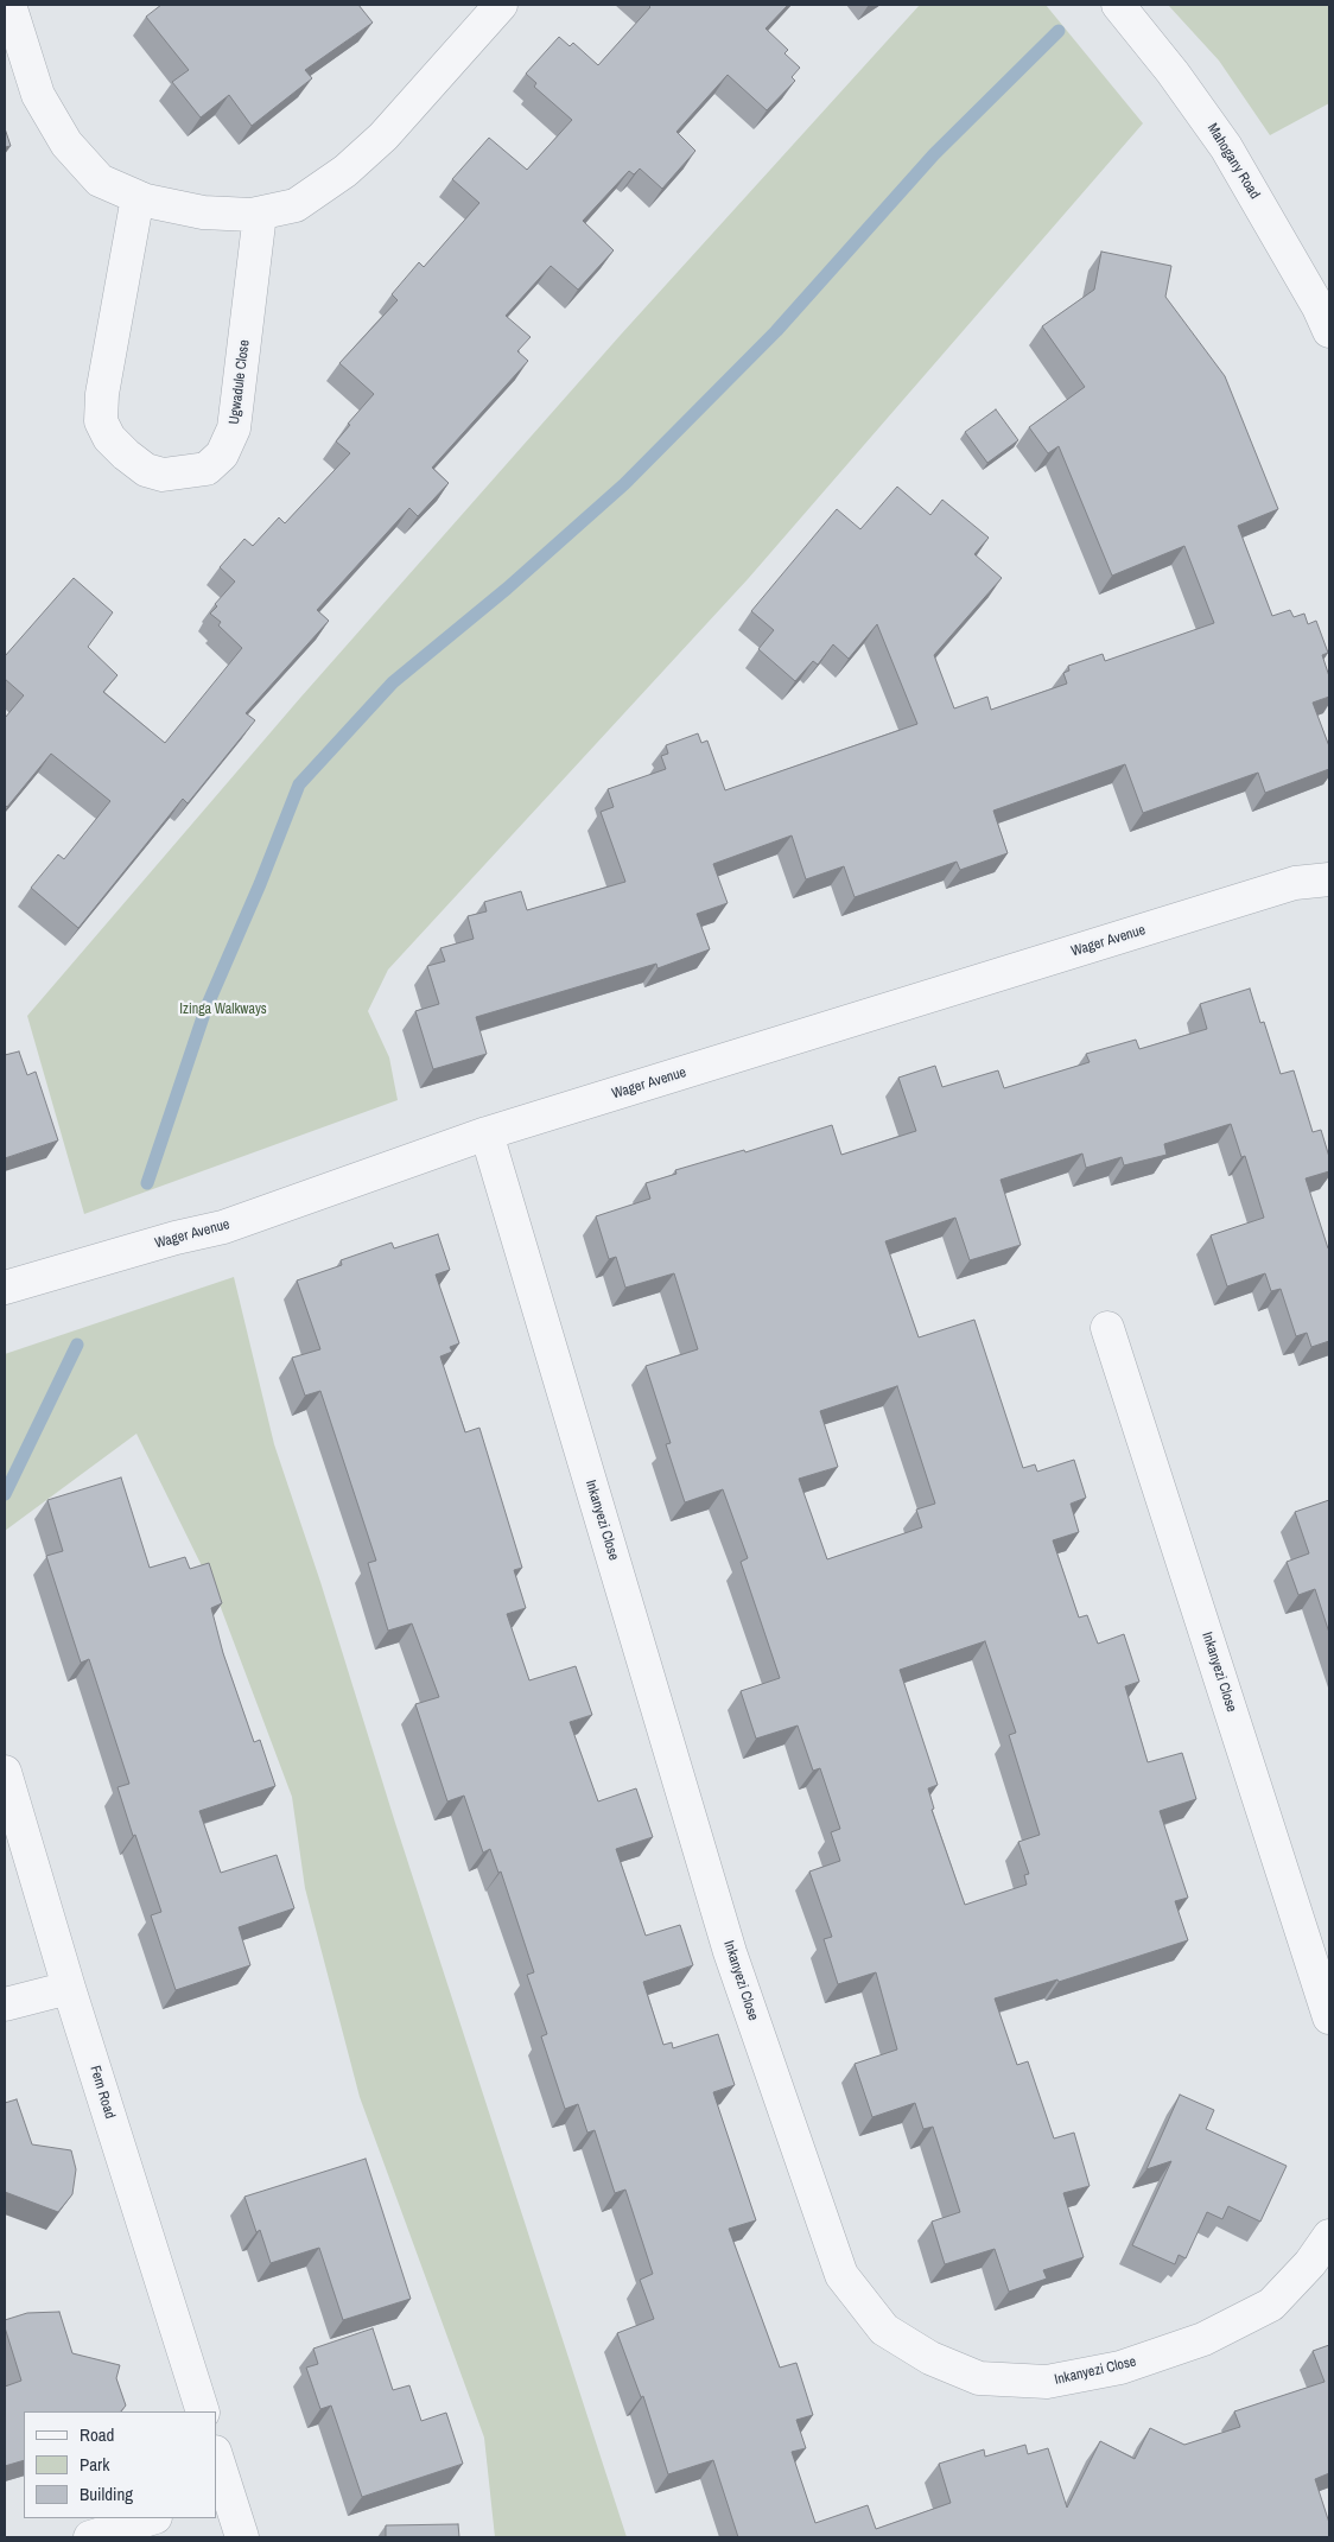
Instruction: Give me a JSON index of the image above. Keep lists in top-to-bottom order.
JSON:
{
  "streets": {
    "street": [
      "Mahogany Road",
      "Ugwadule Close",
      "Wager Avenue",
      "Inkanyezi Close",
      "Fern Road"
    ]
  },
  "crossings": [
    ["Wager Avenue", "Inkanyezi Close"]
  ],
  "parks": ["Izinga Walkways"],
  "legend": ["Road", "Park", "Building"]
}
